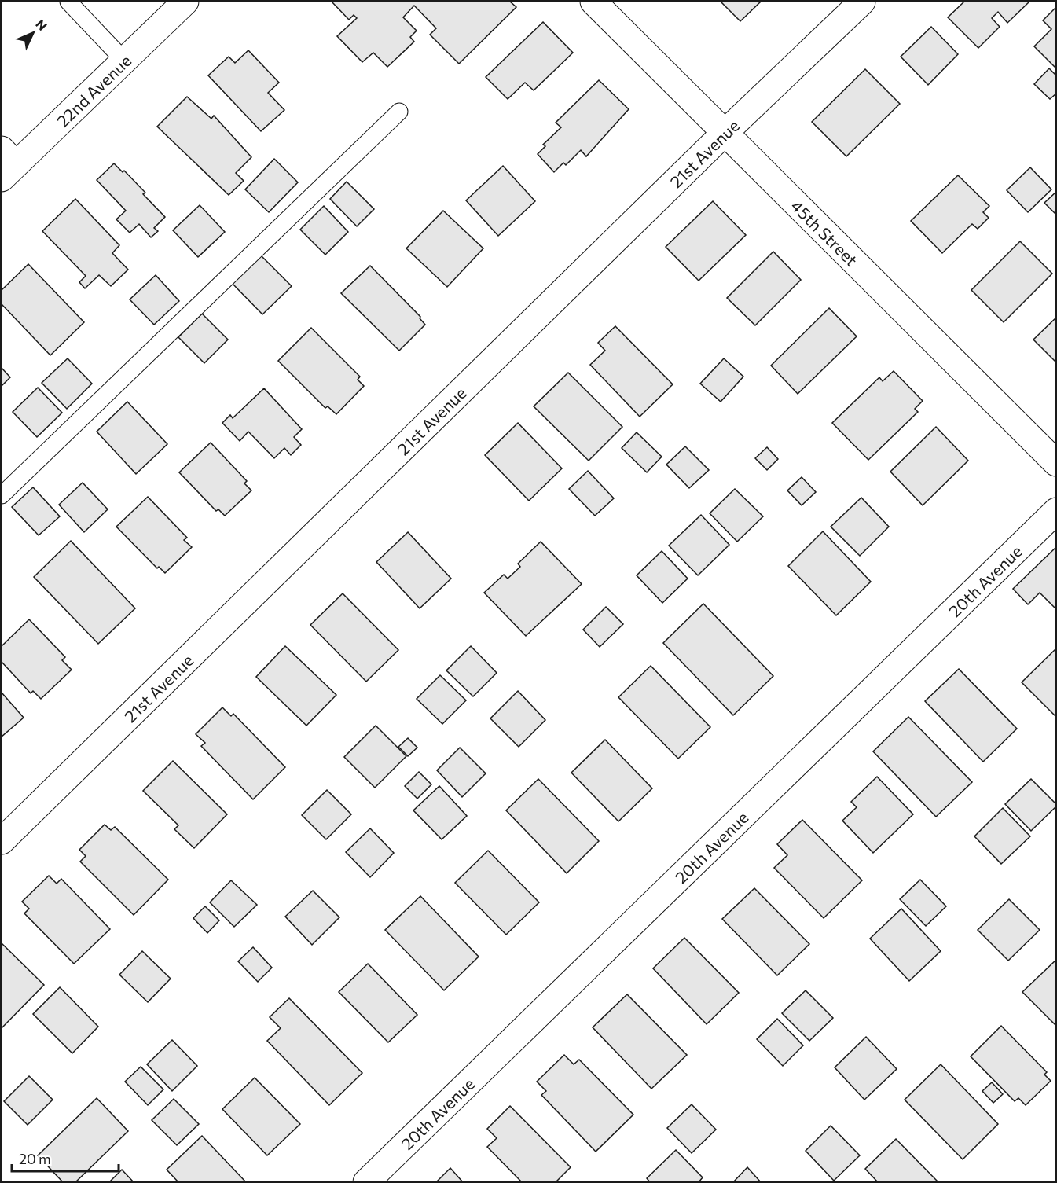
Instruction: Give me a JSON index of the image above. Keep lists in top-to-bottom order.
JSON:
{
  "streets": {
    "street": [
      "22nd Avenue",
      "21st Avenue",
      "45th Street",
      "20th Avenue"
    ]
  },
  "crossings": [
    ["21st Avenue", "45th Street"]
  ],
  "scale_bar": "20 m",
  "north": "top right"
}
